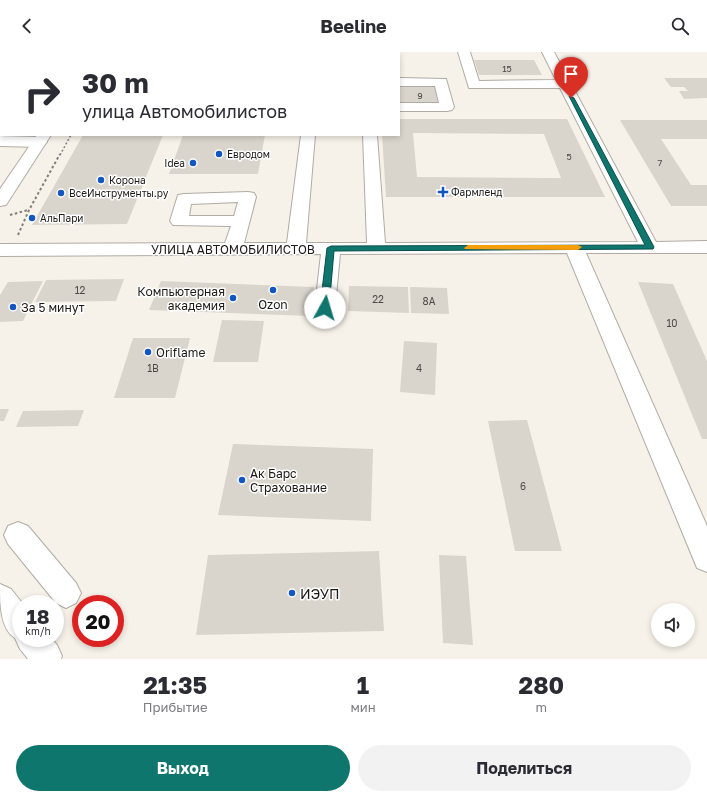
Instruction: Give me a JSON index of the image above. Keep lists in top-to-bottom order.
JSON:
{
  "streets": {
    "street": ["УЛИЦА АВТОМОБИЛИСТОВ"]
  },
  "places": {
    "other": [
      "Евродом",
      "Idea",
      "Корона",
      "ВсеИнструменты.ру",
      "АльПари",
      "Ozon",
      "Компьютерная академия",
      "За 5 минут",
      "Oriflame",
      "Ак Барс Страхование",
      "ИЭУП"
    ],
    "health": ["Фармленд"]
  },
  "house_numbers": [
    "15",
    "9",
    "5",
    "7",
    "12",
    "22",
    "8А",
    "10",
    "1В",
    "4",
    "6"
  ],
  "page": {
    "header": "Beeline",
    "turn": ["30 m", "улица Автомобилистов"],
    "speed": "18 km/h",
    "limit": "20",
    "eta": [
      "21:35",
      "Прибытие",
      "1",
      "мин",
      "280",
      "m"
    ],
    "buttons": ["Выход", "Поделиться"]
  }
}
